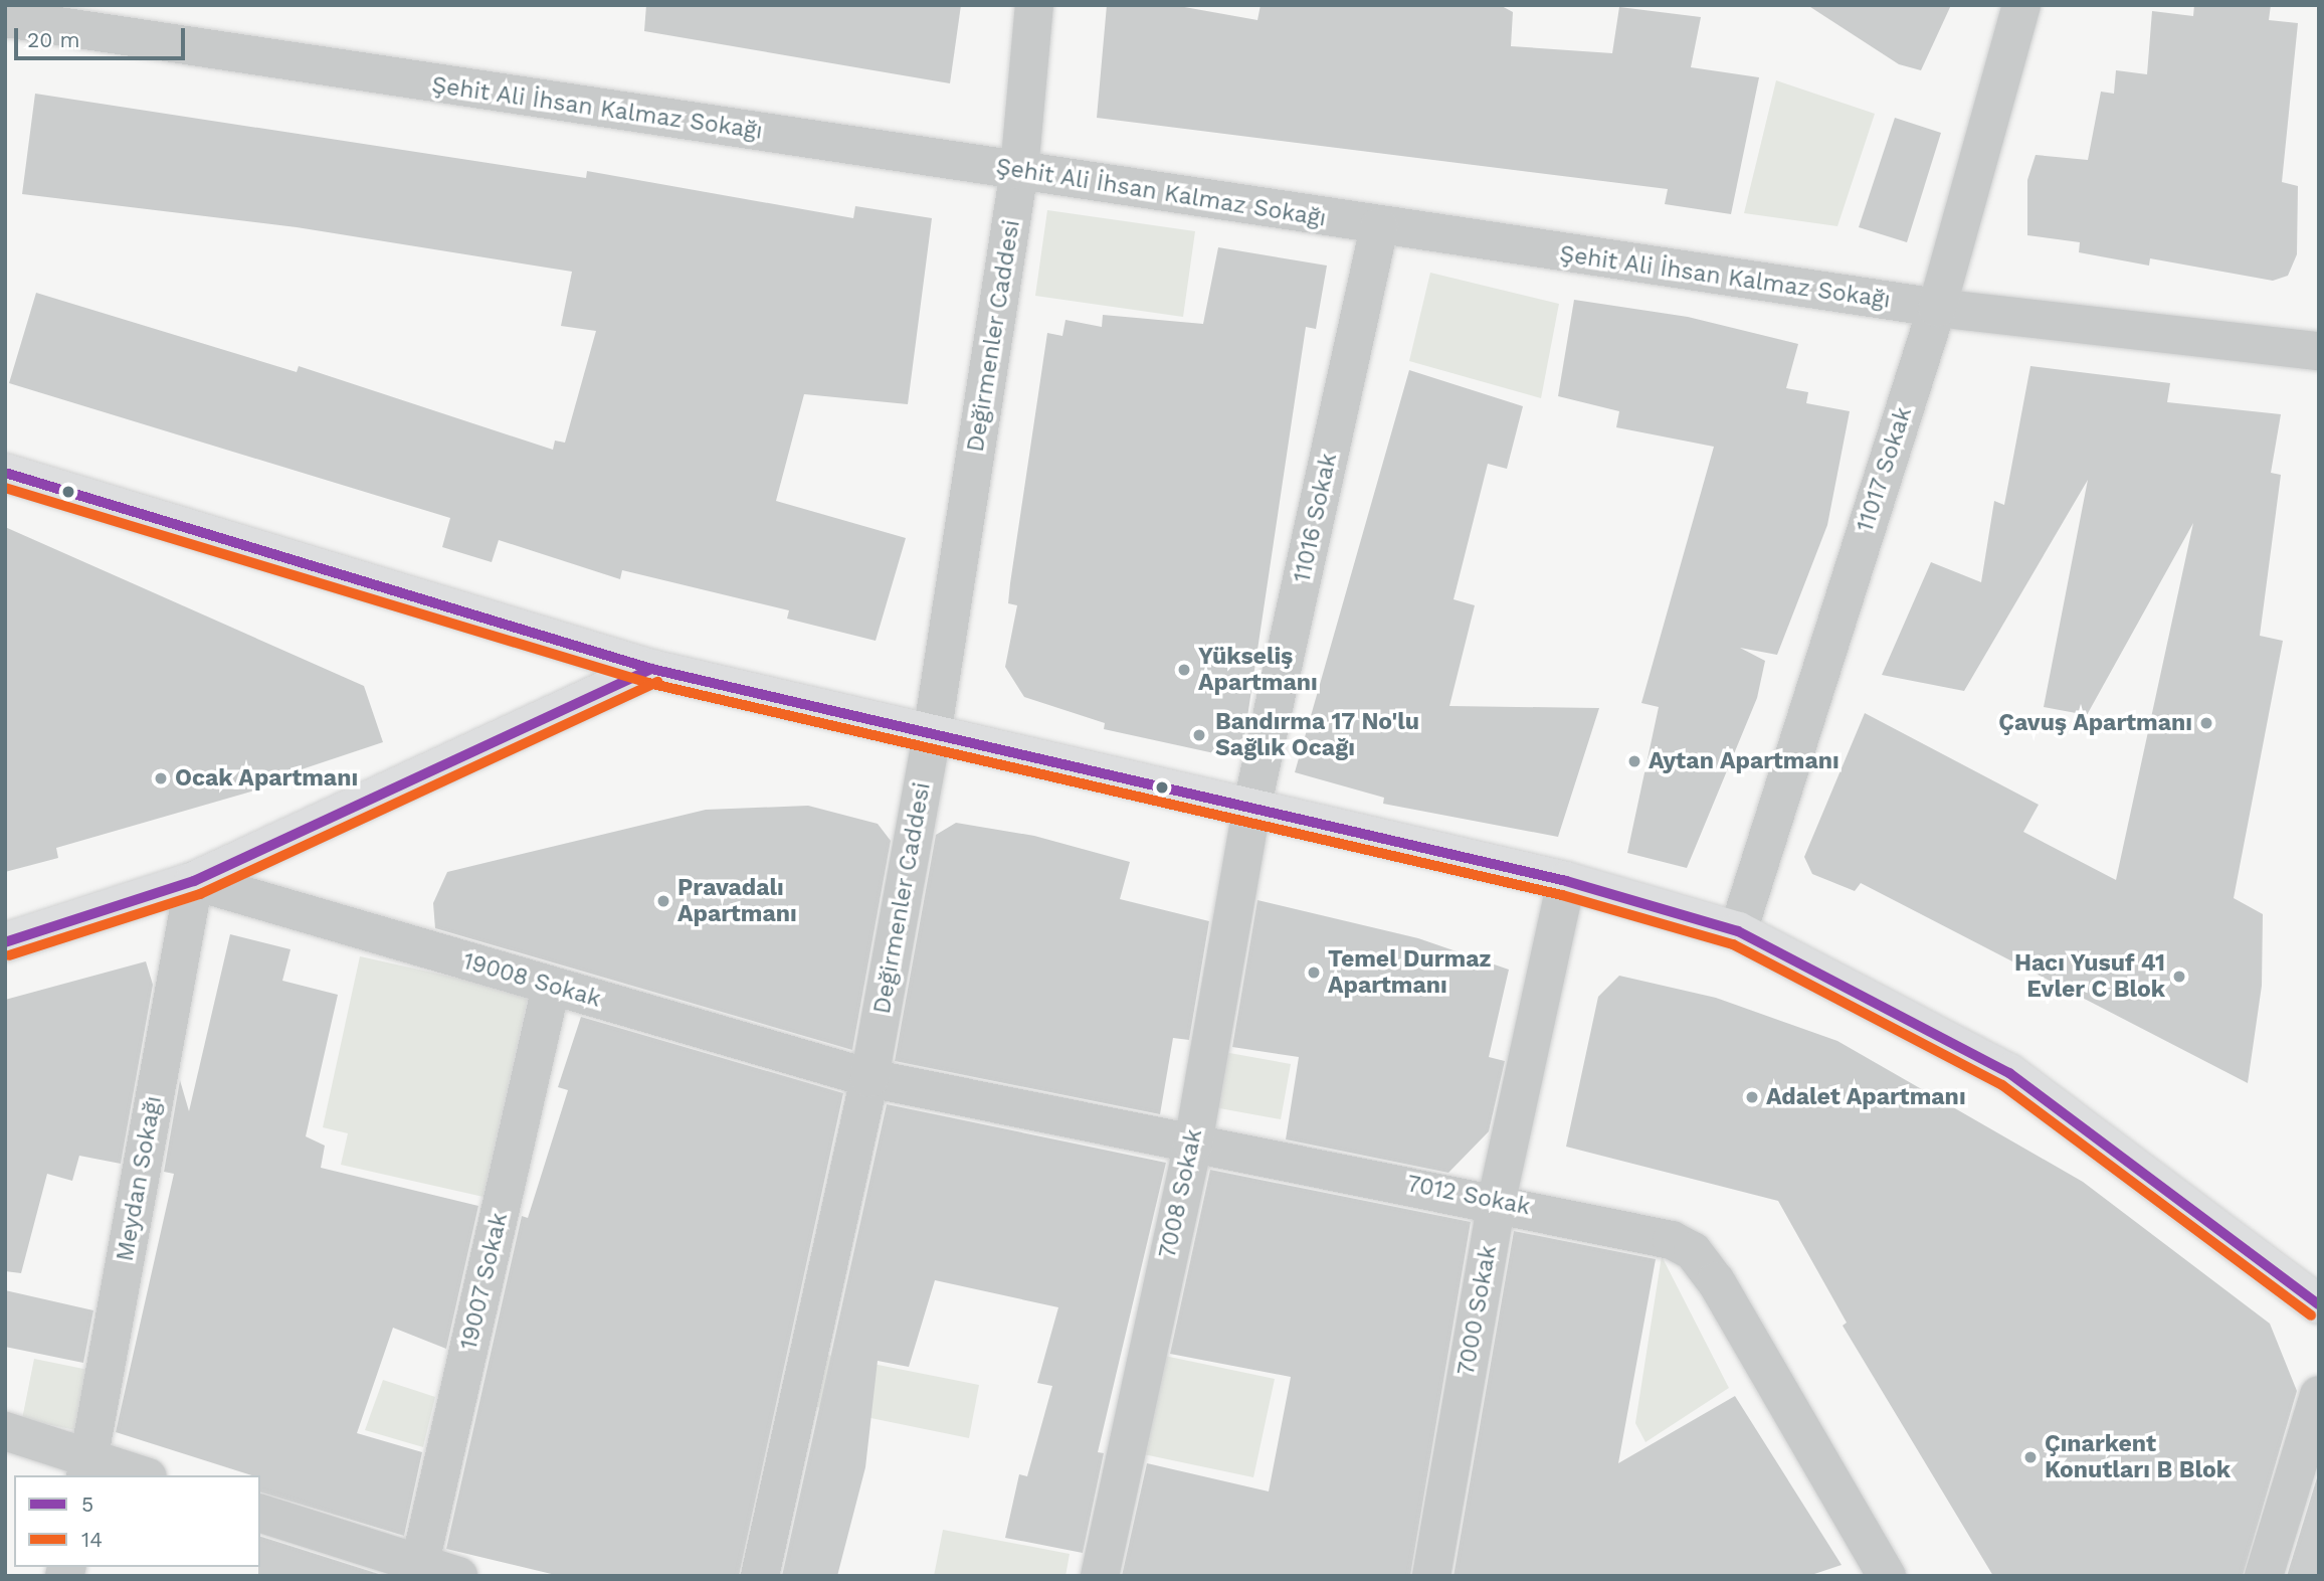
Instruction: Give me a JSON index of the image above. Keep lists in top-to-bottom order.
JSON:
{
  "streets": {
    "street": [
      "Şehit Ali İhsan Kalmaz Sokağı",
      "Değirmenler Caddesi",
      "11017 Sokak",
      "11016 Sokak",
      "19008 Sokak",
      "Meydan Sokağı",
      "7008 Sokak",
      "7012 Sokak",
      "19007 Sokak",
      "7000 Sokak"
    ]
  },
  "crossings": [
    ["Şehit Ali İhsan Kalmaz Sokağı", "Değirmenler Caddesi"],
    ["Şehit Ali İhsan Kalmaz Sokağı", "11017 Sokak"],
    ["Şehit Ali İhsan Kalmaz Sokağı", "11016 Sokak"],
    ["Değirmenler Caddesi", "19008 Sokak"],
    ["Değirmenler Caddesi", "7012 Sokak"],
    ["11016 Sokak", "7008 Sokak"],
    ["19008 Sokak", "Meydan Sokağı"],
    ["19008 Sokak", "7012 Sokak"],
    ["19008 Sokak", "19007 Sokak"],
    ["7008 Sokak", "7012 Sokak"],
    ["7012 Sokak", "7000 Sokak"]
  ],
  "places": [
    "Yükseliş Apartmanı",
    "Çavuş Apartmanı",
    "Bandırma 17 No'lu Sağlık Ocağı",
    "Aytan Apartmanı",
    "Ocak Apartmanı",
    "Pravadalı Apartmanı",
    "Temel Durmaz Apartmanı",
    "Hacı Yusuf 41 Evler C Blok",
    "Adalet Apartmanı",
    "Çınarkent Konutları B Blok"
  ],
  "lines": ["transit line 5", "transit line 14"],
  "legend": ["5", "14"],
  "scale_bar": "20 m"
}
